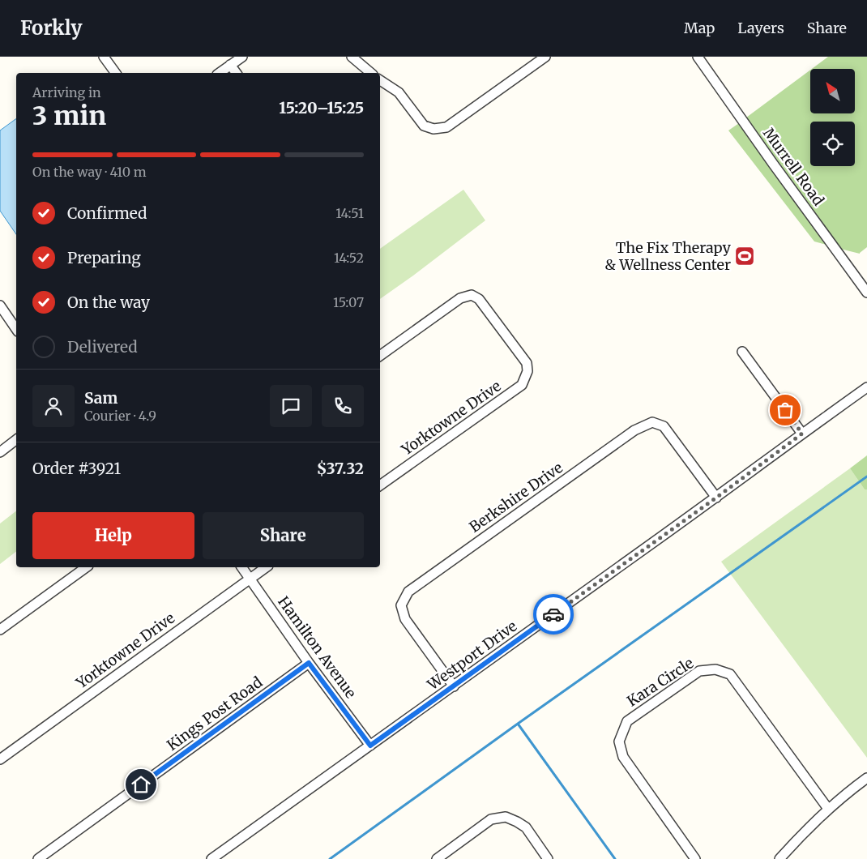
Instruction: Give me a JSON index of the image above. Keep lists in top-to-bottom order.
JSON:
{
  "streets": {
    "street": [
      "Murrell Road",
      "Yorktowne Drive",
      "Berkshire Drive",
      "Hamilton Avenue",
      "Westport Drive",
      "Kara Circle",
      "Kings Post Road"
    ]
  },
  "crossings": [
    ["Yorktowne Drive", "Hamilton Avenue"],
    ["Berkshire Drive", "Westport Drive"],
    ["Hamilton Avenue", "Westport Drive"],
    ["Hamilton Avenue", "Kings Post Road"]
  ],
  "places": {
    "sports": ["The Fix Therapy & Wellness Center"]
  },
  "north": "top left",
  "page": {
    "header": "Forkly",
    "nav": ["Map", "Layers", "Share"],
    "heading": ["3 min", "Arriving in", "15:20–15:25"],
    "panel": [
      "Sam",
      "Courier · 4.9",
      "Order #3921",
      "$37.32"
    ],
    "bar": "On the way · 410 m",
    "list": [
      ["Confirmed", "14:51"],
      ["Preparing", "14:52"],
      ["On the way", "15:07"],
      "Delivered"
    ],
    "buttons": ["Help", "Share"]
  }
}
